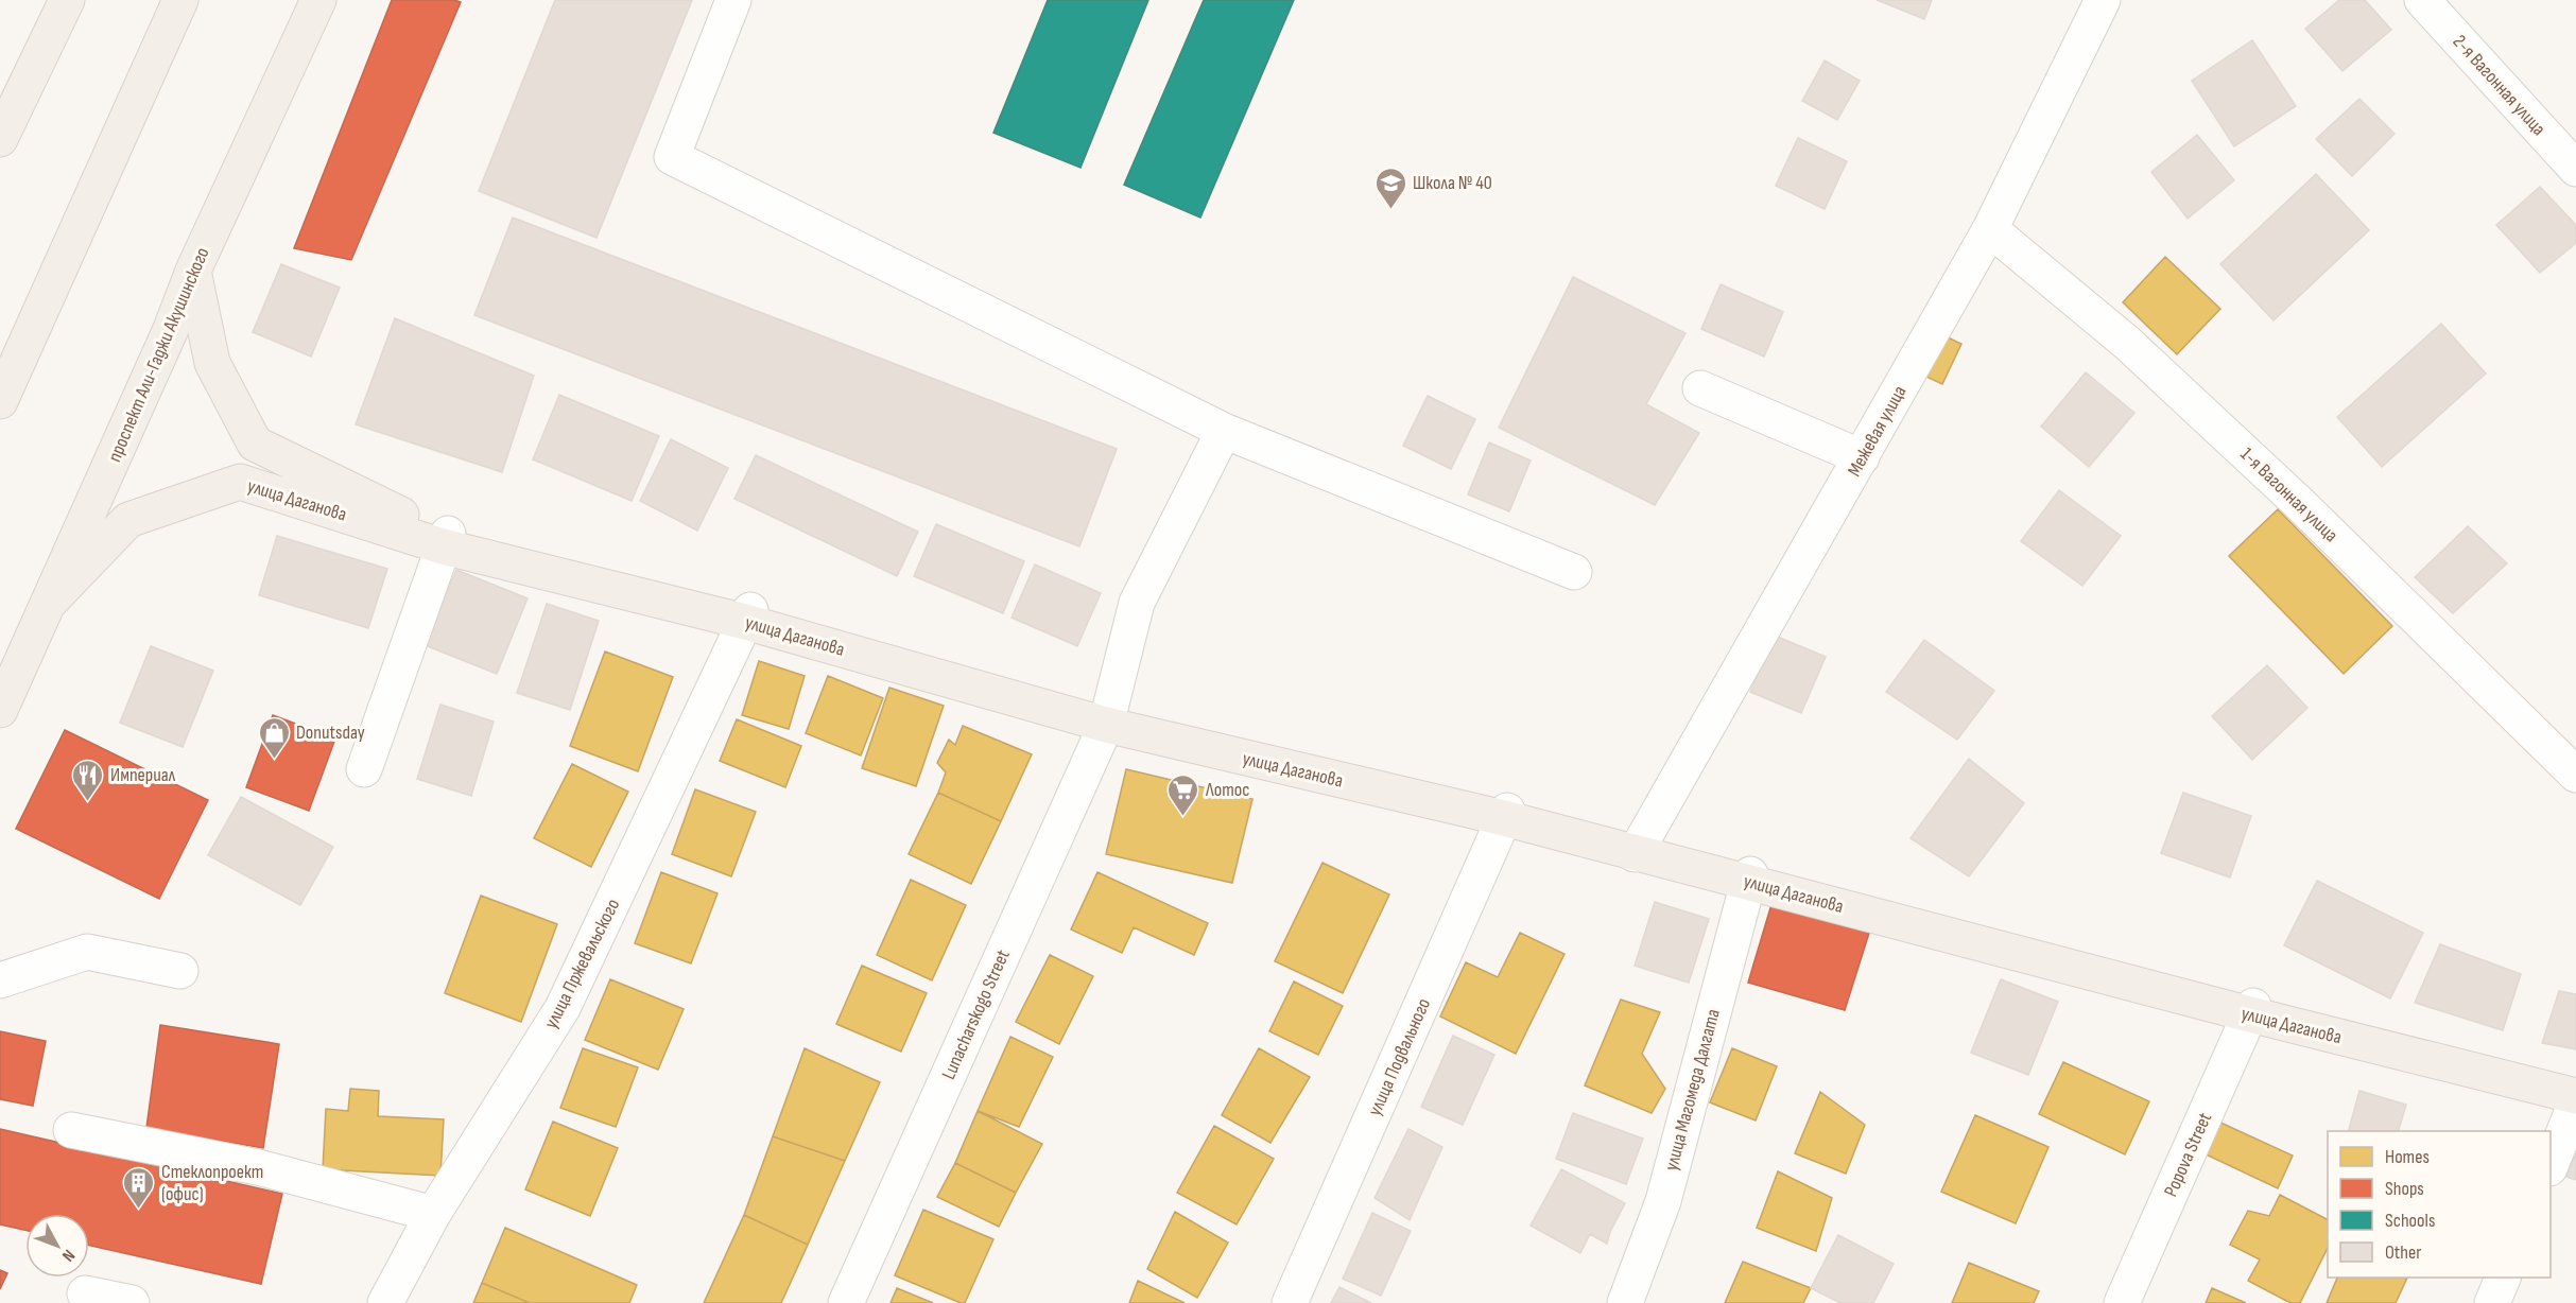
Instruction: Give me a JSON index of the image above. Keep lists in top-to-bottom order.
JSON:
{
  "streets": {
    "main road": ["проспект Али-Гаджи Акушинского", "улица Даганова"],
    "street": [
      "2-я Вагонная улица",
      "Межевая улица",
      "1-я Вагонная улица",
      "улица Пржевальского",
      "Lunacharskogo Street",
      "улица Подвального",
      "улица Магомеда Далгата",
      "Popova Street"
    ]
  },
  "crossings": [
    ["проспект Али-Гаджи Акушинского", "улица Даганова"],
    ["Межевая улица", "1-я Вагонная улица"],
    ["Межевая улица", "улица Даганова"],
    ["улица Даганова", "улица Пржевальского"],
    ["улица Даганова", "Lunacharskogo Street"],
    ["улица Даганова", "улица Подвального"],
    ["улица Даганова", "улица Магомеда Далгата"],
    ["улица Даганова", "Popova Street"]
  ],
  "places": {
    "school or university": ["Школа № 40"],
    "shop": ["Donutsday"],
    "restaurant": ["Империал"],
    "supermarket": ["Лотос"],
    "building": ["Стеклопроект (офис)"]
  },
  "legend": [
    "Homes",
    "Shops",
    "Schools",
    "Other"
  ],
  "north": "bottom right"
}
